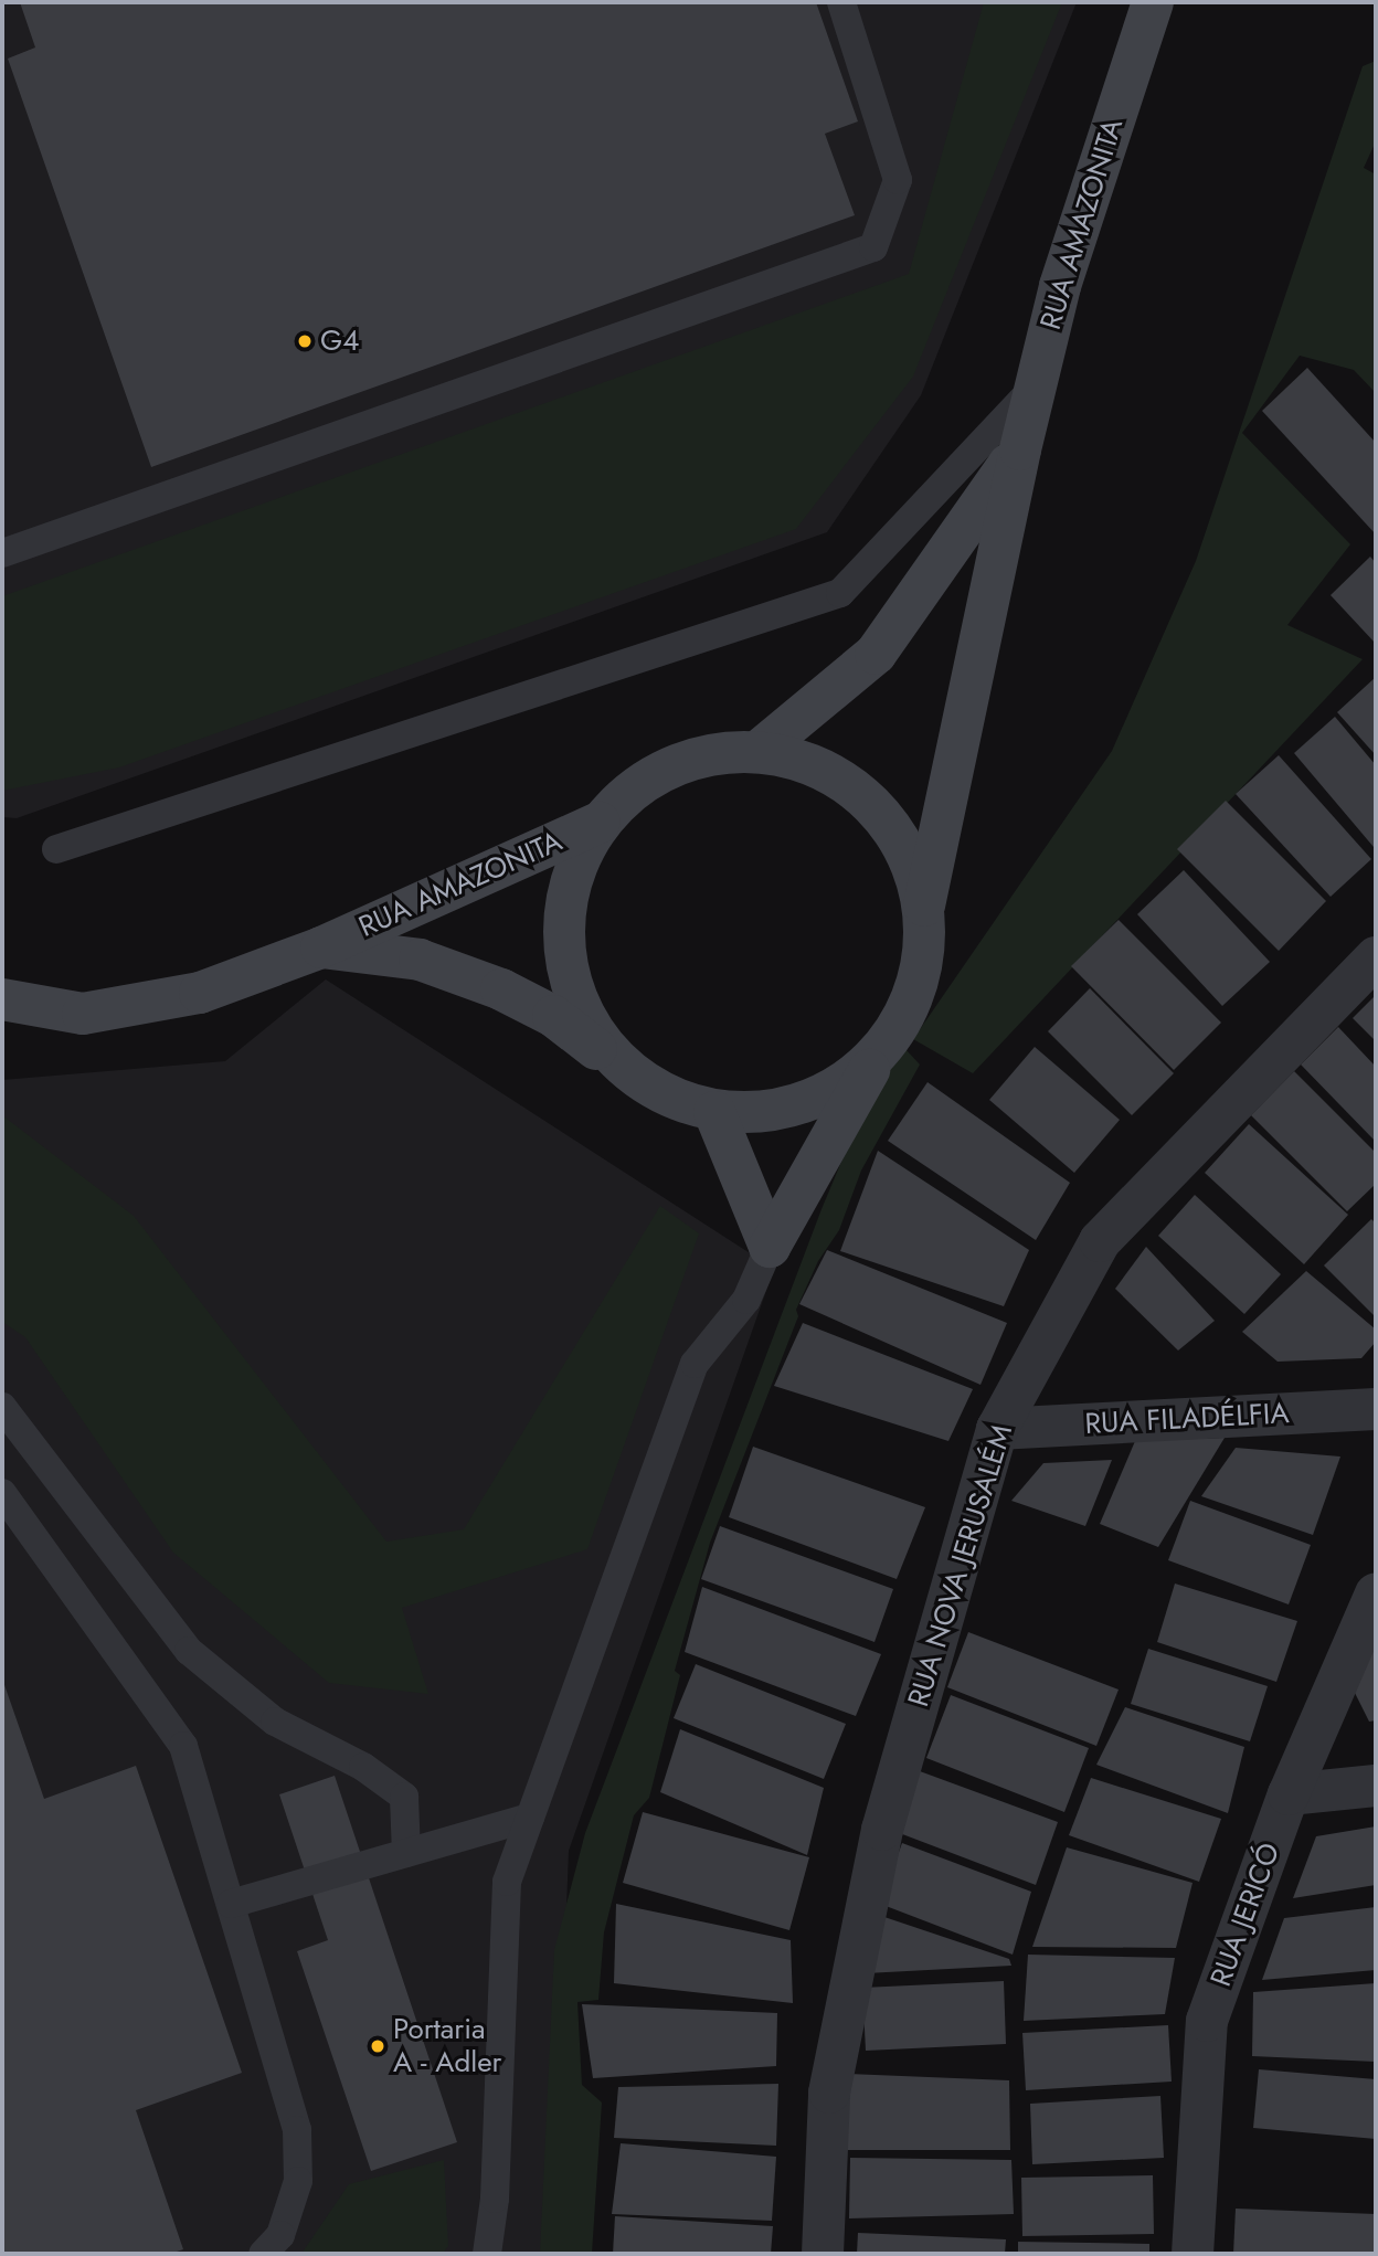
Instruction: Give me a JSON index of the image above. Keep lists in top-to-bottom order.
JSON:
{
  "streets": {
    "main road": ["RUA AMAZONITA"],
    "street": ["RUA FILADÉLFIA", "RUA NOVA JERUSALÉM", "RUA JERICÓ"]
  },
  "crossings": [
    ["RUA FILADÉLFIA", "RUA NOVA JERUSALÉM"]
  ],
  "places": ["G4", "Portaria A - Adler"]
}
